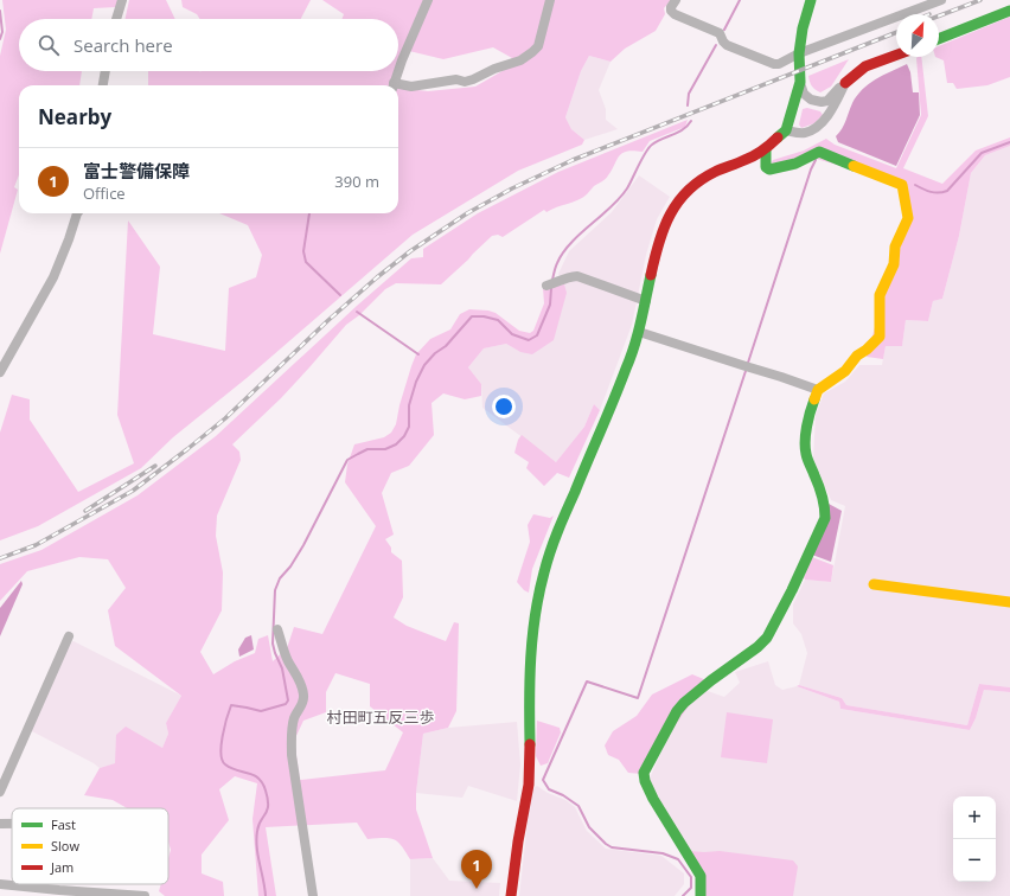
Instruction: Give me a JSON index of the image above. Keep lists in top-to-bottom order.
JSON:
{
  "districts": ["村田町五反三歩"],
  "legend": ["Fast", "Slow", "Jam"],
  "north": "top right",
  "page": {
    "search": "Search here",
    "heading": "Nearby",
    "list": [
      {
        "mark": "1",
        "name": "富士警備保障",
        "note": "Office",
        "value": "390 m"
      }
    ],
    "map_buttons": ["+", "−"],
    "pins": "1"
  }
}
